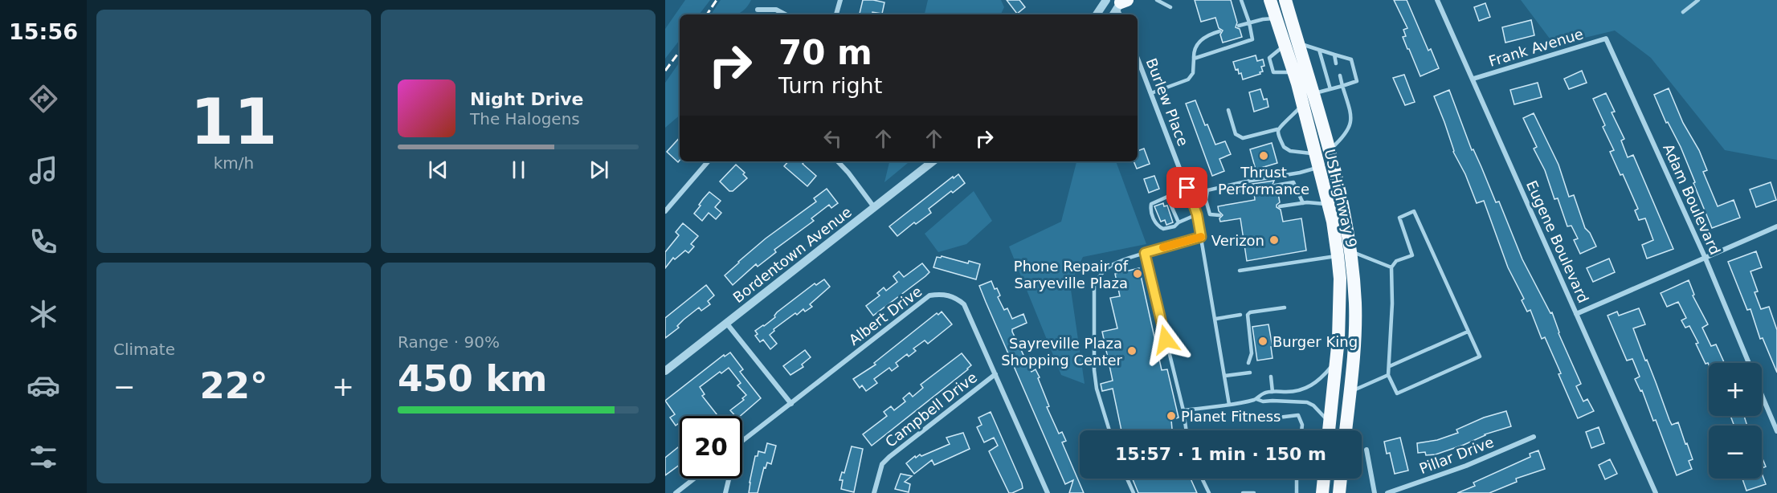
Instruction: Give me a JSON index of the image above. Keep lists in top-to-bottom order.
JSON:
{
  "streets": {
    "highway": ["US Highway 9"],
    "street": [
      "Frank Avenue",
      "Burlew Place",
      "Adam Boulevard",
      "Eugene Boulevard",
      "Bordentown Avenue",
      "Albert Drive",
      "Campbell Drive",
      "Pillar Drive"
    ]
  },
  "crossings": [
    ["Frank Avenue", "Adam Boulevard"],
    ["Frank Avenue", "Eugene Boulevard"],
    ["Albert Drive", "Campbell Drive"]
  ],
  "places": [
    "Thrust Performance",
    "Verizon",
    "Phone Repair of Saryeville Plaza",
    "Burger King",
    "Sayreville Plaza Shopping Center",
    "Planet Fitness"
  ],
  "page": {
    "tabs": "15:56",
    "tile": [
      ["11", "km/h"],
      "Climate",
      ["Range · 90%", "450 km"]
    ],
    "turn": ["70 m", "Turn right"],
    "song": ["Night Drive", "The Halogens"],
    "map_buttons": ["+", "−"],
    "heat": ["−", "22°", "+"],
    "limit": "20",
    "trip": "15:57 · 1 min · 150 m"
  }
}
